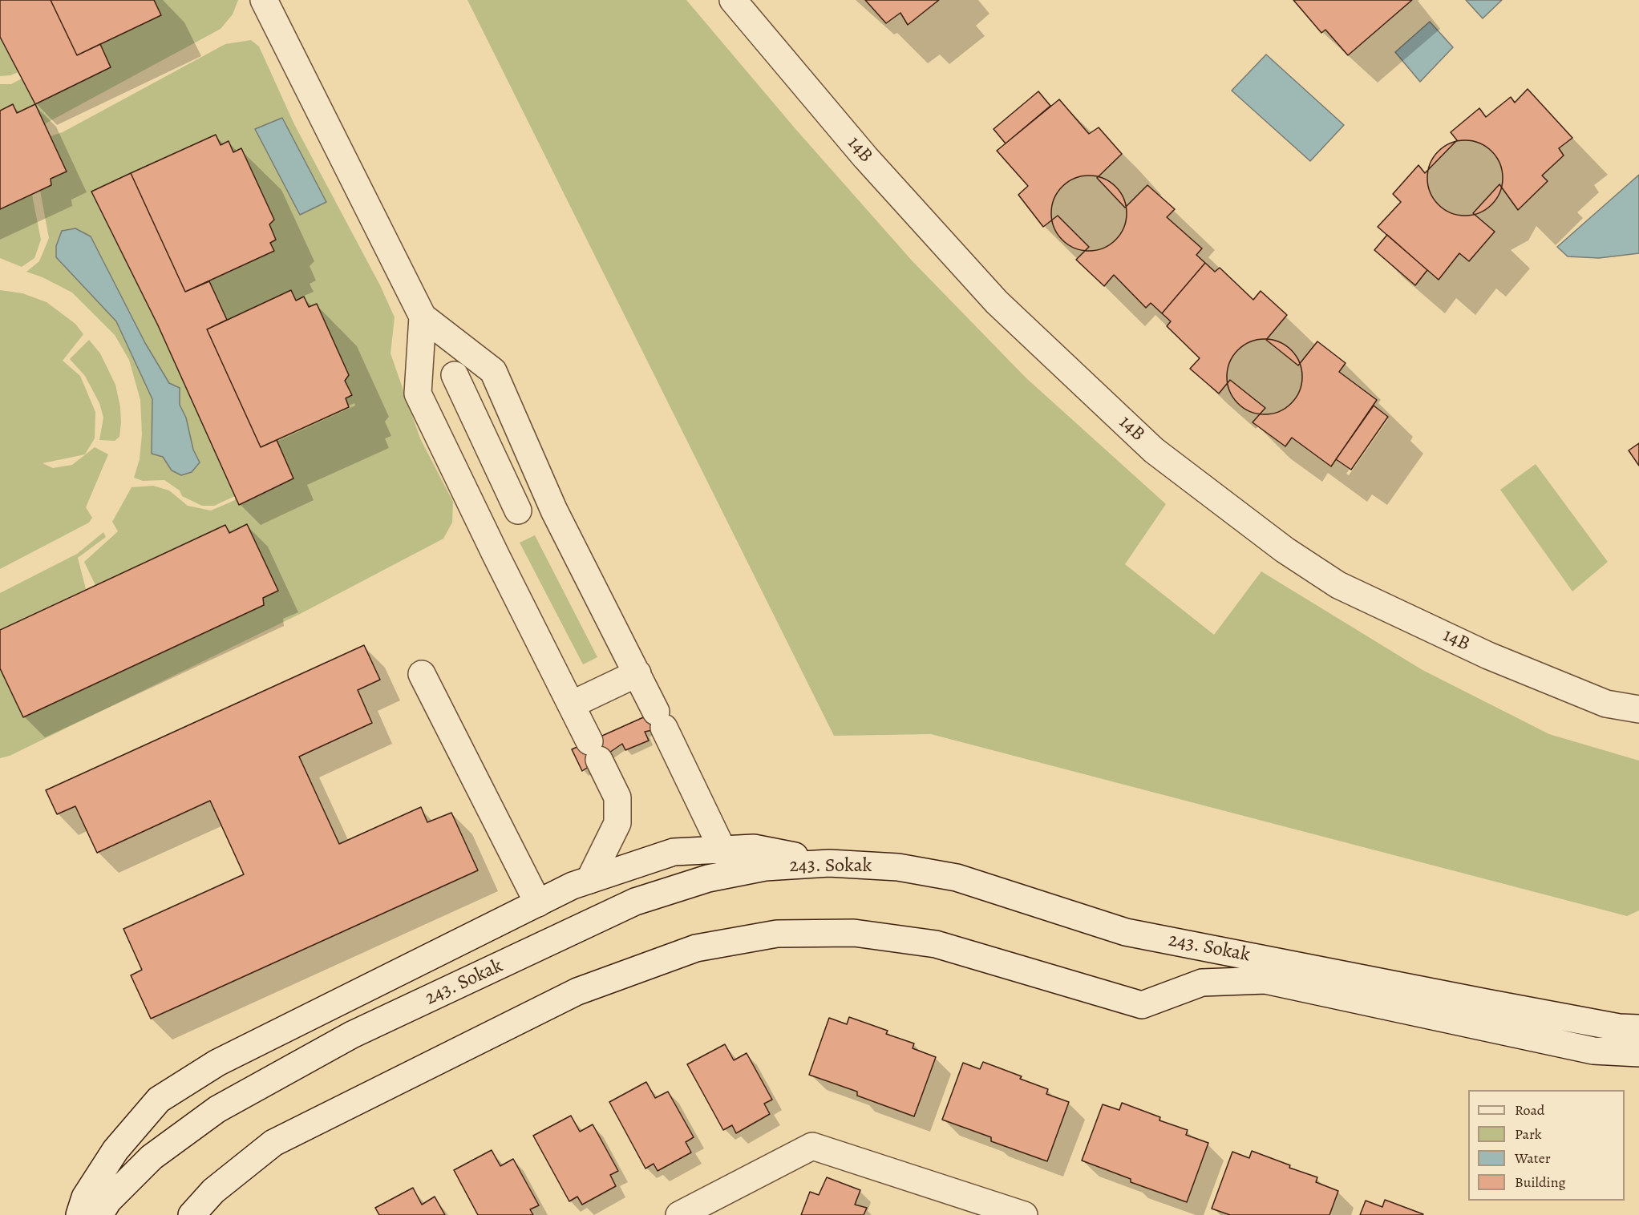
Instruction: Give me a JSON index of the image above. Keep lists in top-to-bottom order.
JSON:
{
  "streets": {
    "street": ["14B", "243. Sokak"]
  },
  "legend": [
    "Road",
    "Park",
    "Water",
    "Building"
  ]
}
